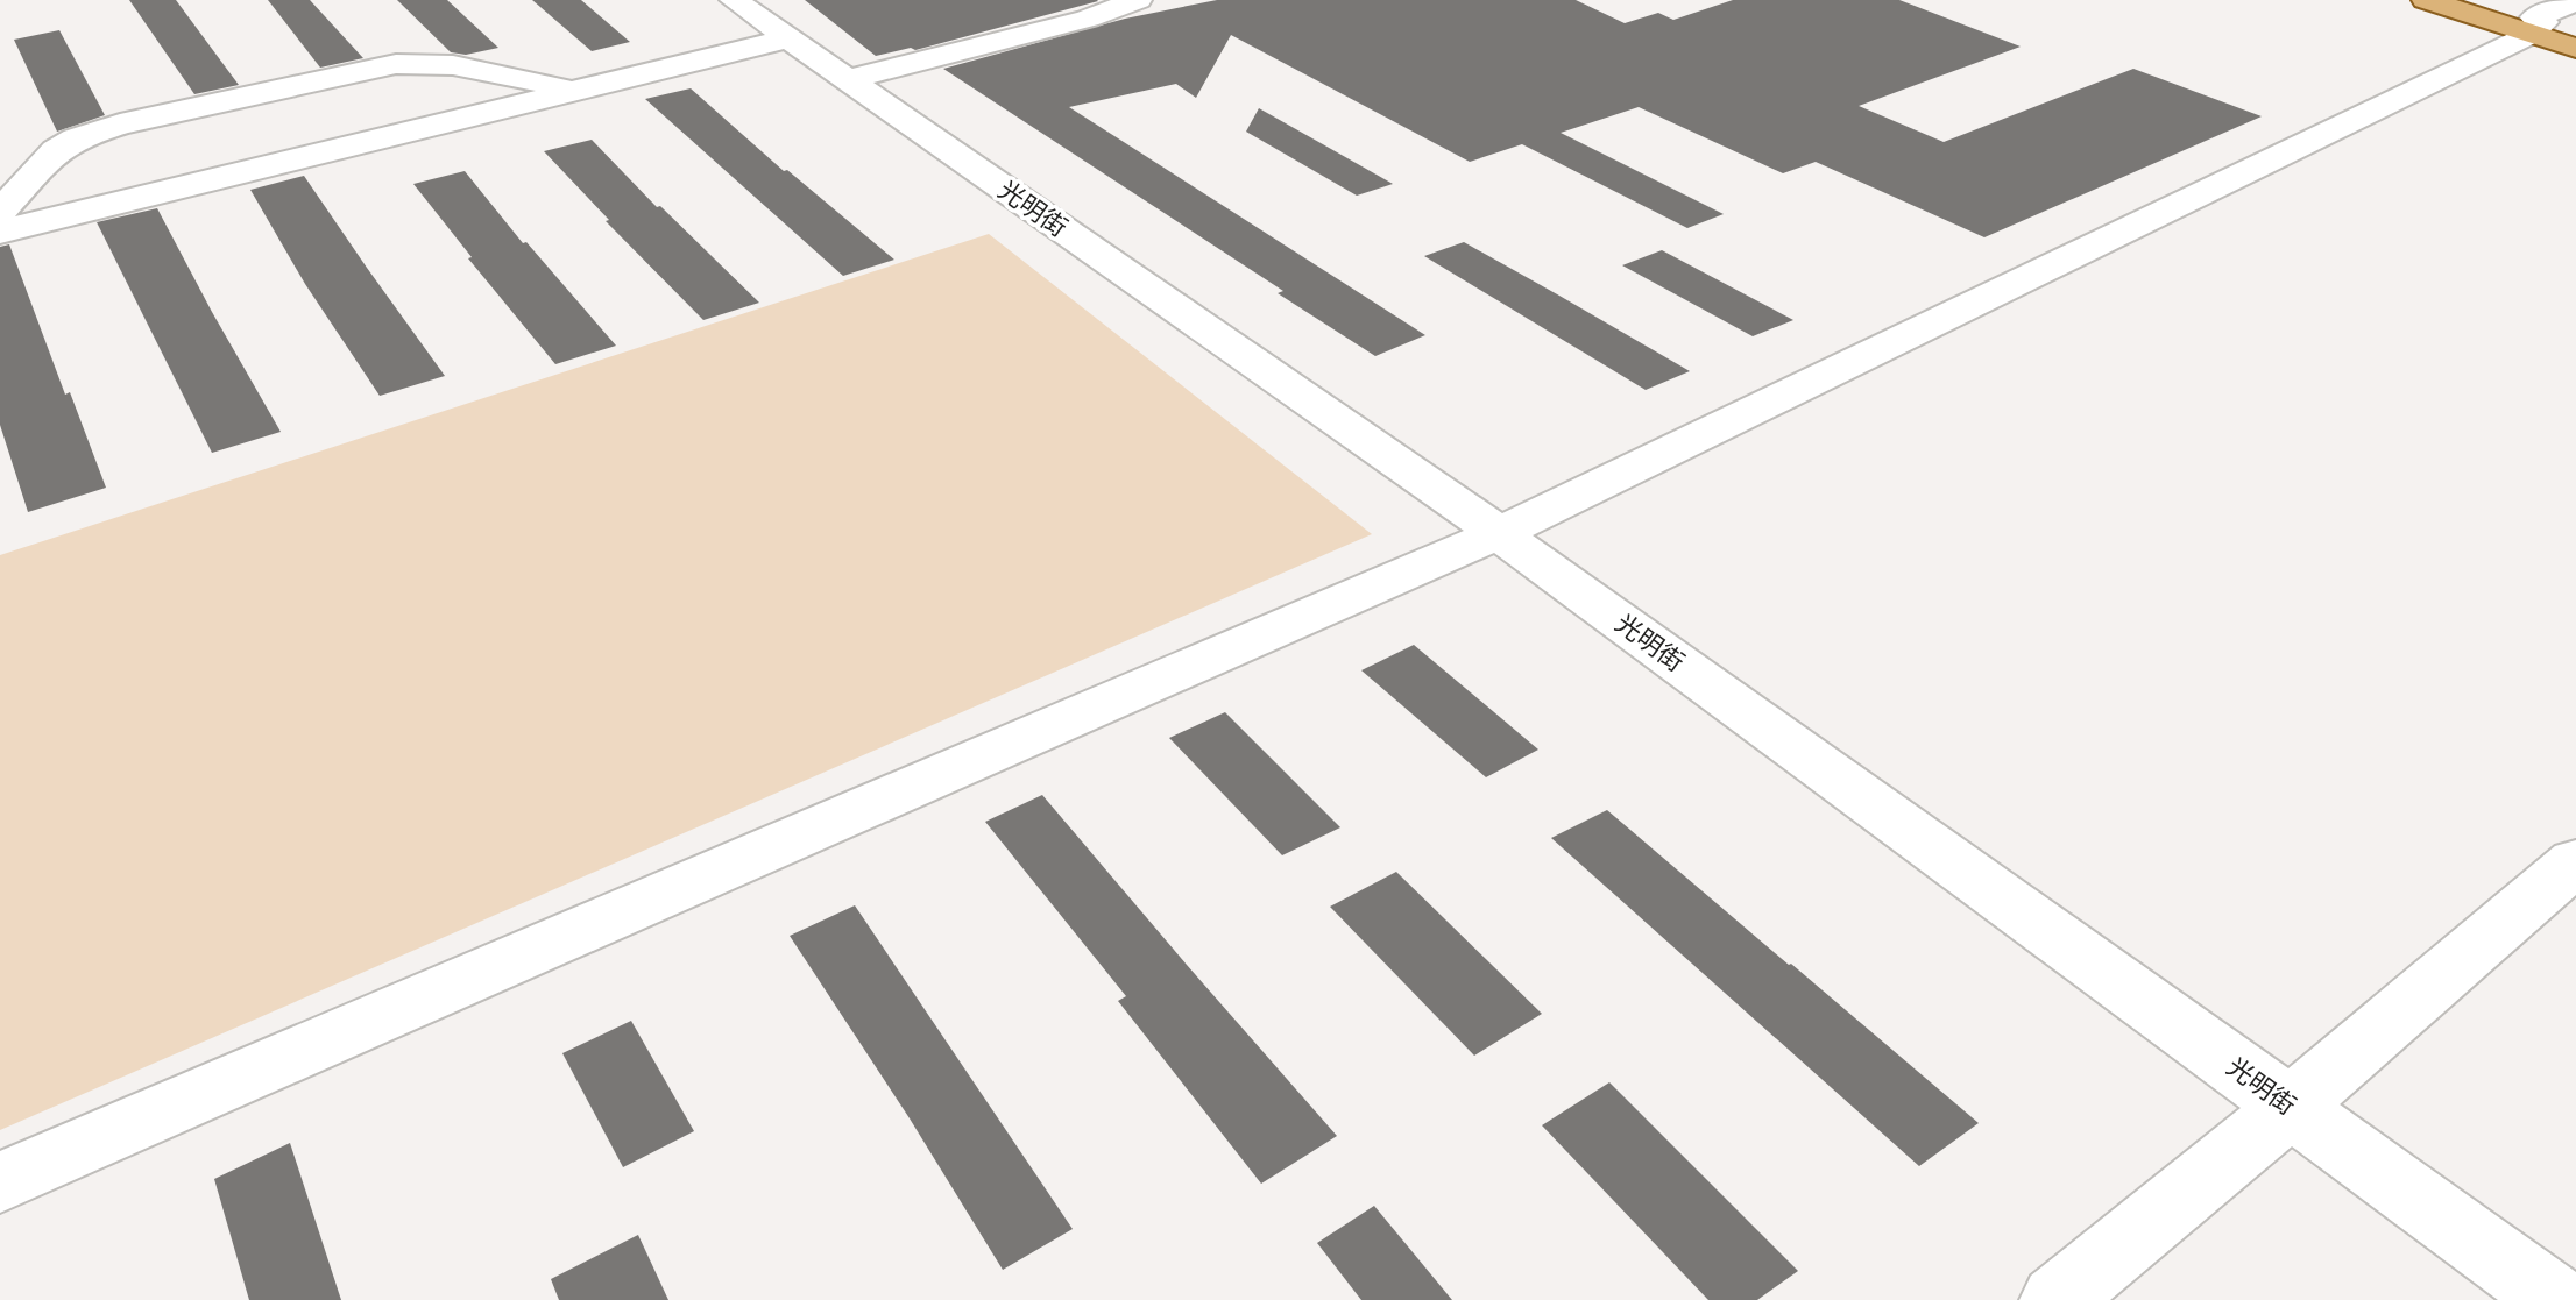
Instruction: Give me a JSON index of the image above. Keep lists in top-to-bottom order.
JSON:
{
  "streets": {
    "street": ["光明街"]
  }
}
